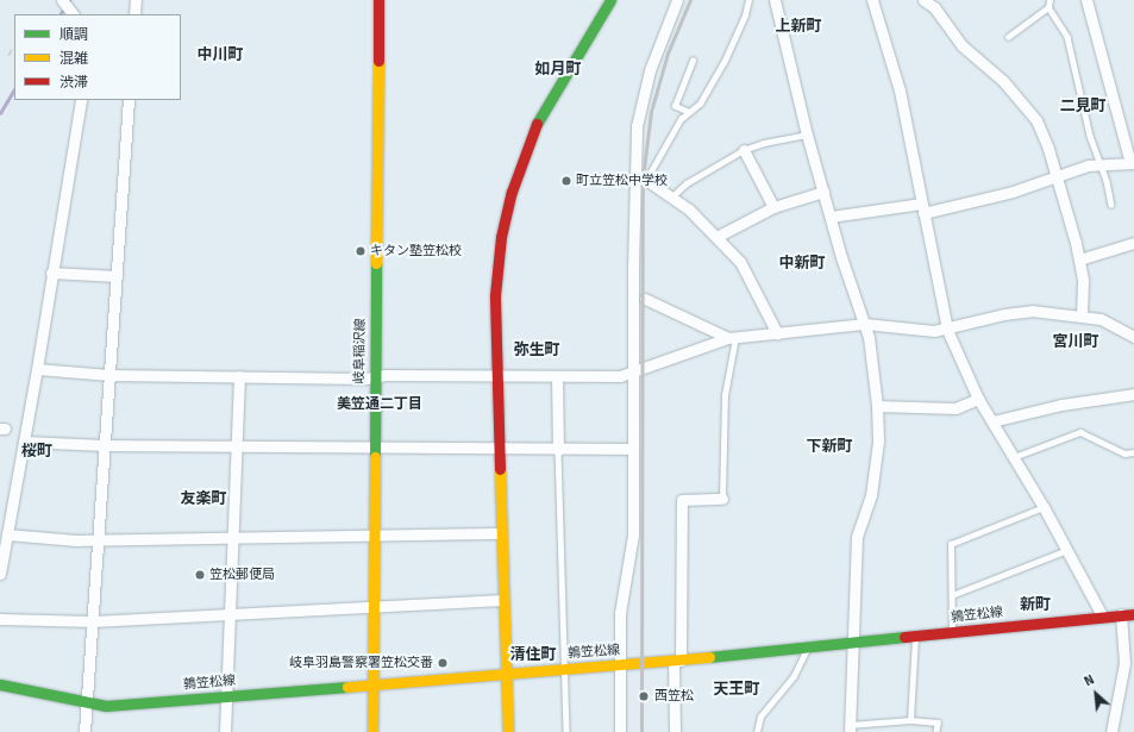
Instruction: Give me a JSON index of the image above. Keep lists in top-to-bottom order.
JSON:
{
  "streets": {
    "main road": ["岐阜稲沢線", "鶉笠松線"]
  },
  "crossings": [
    ["岐阜稲沢線", "鶉笠松線"]
  ],
  "districts": [
    "上新町",
    "中川町",
    "如月町",
    "二見町",
    "中新町",
    "宮川町",
    "弥生町",
    "美笠通二丁目",
    "下新町",
    "桜町",
    "友楽町",
    "新町",
    "清住町",
    "天王町"
  ],
  "places": [
    "町立笠松中学校",
    "キタン塾笠松校",
    "笠松郵便局",
    "岐阜羽島警察署笠松交番",
    "西笠松"
  ],
  "legend": ["順調", "混雑", "渋滞"],
  "north": "top left"
}
